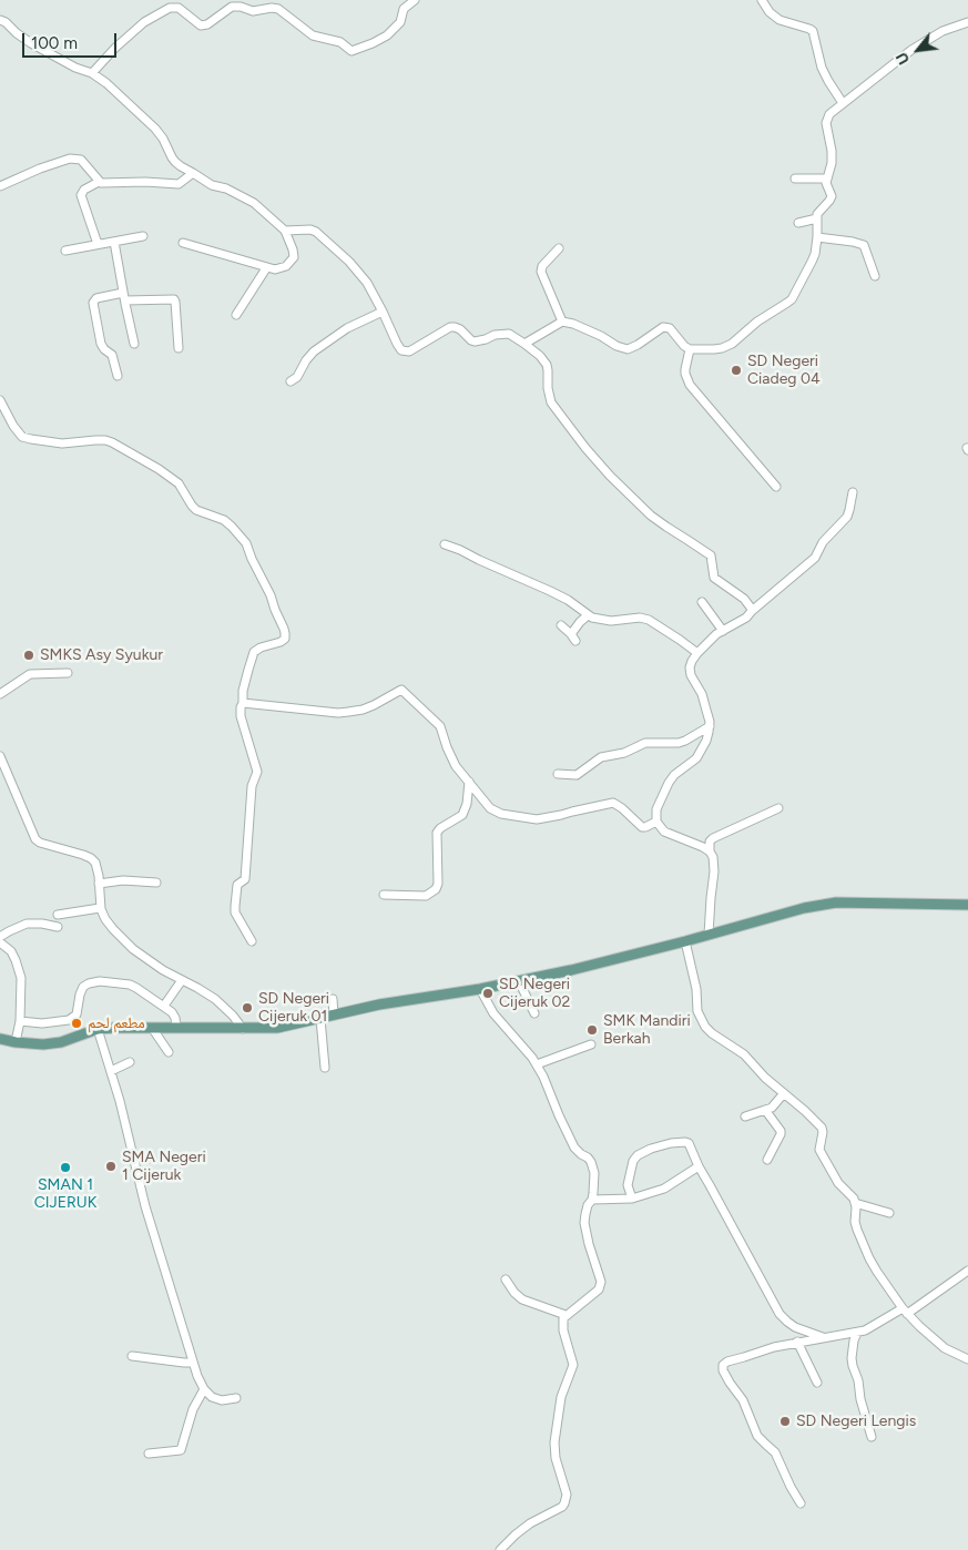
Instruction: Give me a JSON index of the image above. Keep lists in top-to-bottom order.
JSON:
{
  "places": [
    "SD Negeri Ciadeg 04",
    "SMKS Asy Syukur",
    "SD Negeri Cijeruk 02",
    "SD Negeri Cijeruk 01",
    "مطعم لحم",
    "SMK Mandiri Berkah",
    "SMA Negeri 1 Cijeruk",
    "SMAN 1 CIJERUK",
    "SD Negeri Lengis"
  ],
  "scale_bar": "100 m",
  "north": "bottom left"
}
